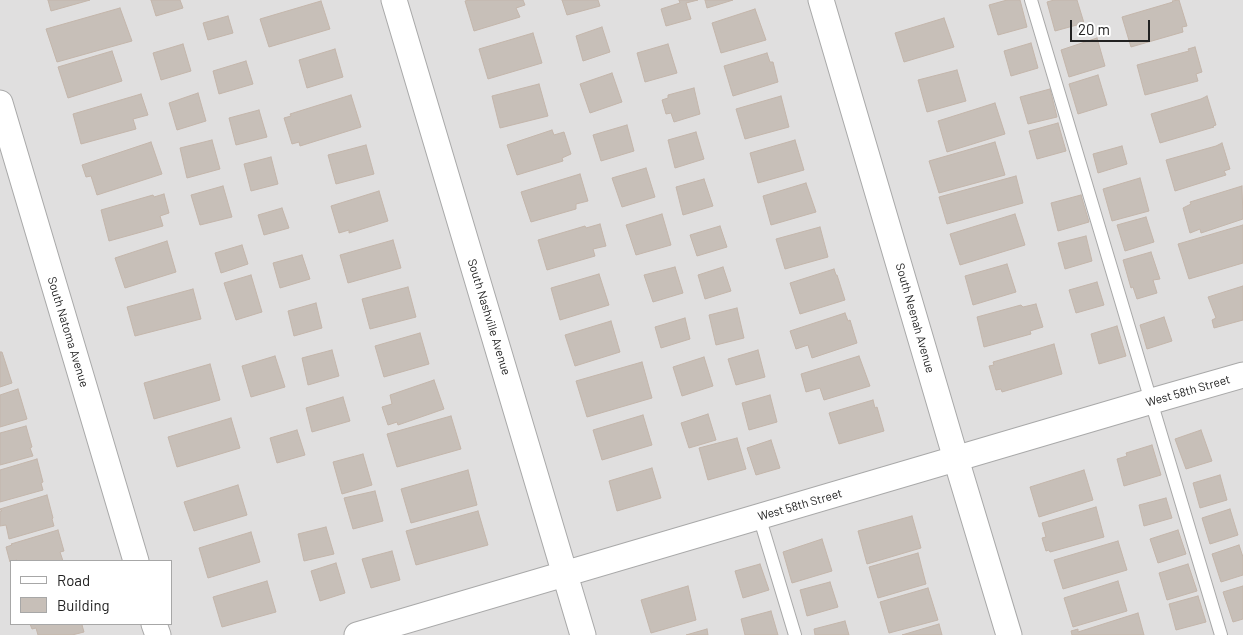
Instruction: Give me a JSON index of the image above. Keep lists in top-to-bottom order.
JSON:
{
  "streets": {
    "street": [
      "South Nashville Avenue",
      "South Neenah Avenue",
      "South Natoma Avenue",
      "West 58th Street"
    ]
  },
  "crossings": [
    ["South Nashville Avenue", "West 58th Street"],
    ["South Neenah Avenue", "West 58th Street"]
  ],
  "legend": ["Road", "Building"],
  "scale_bar": "20 m"
}
